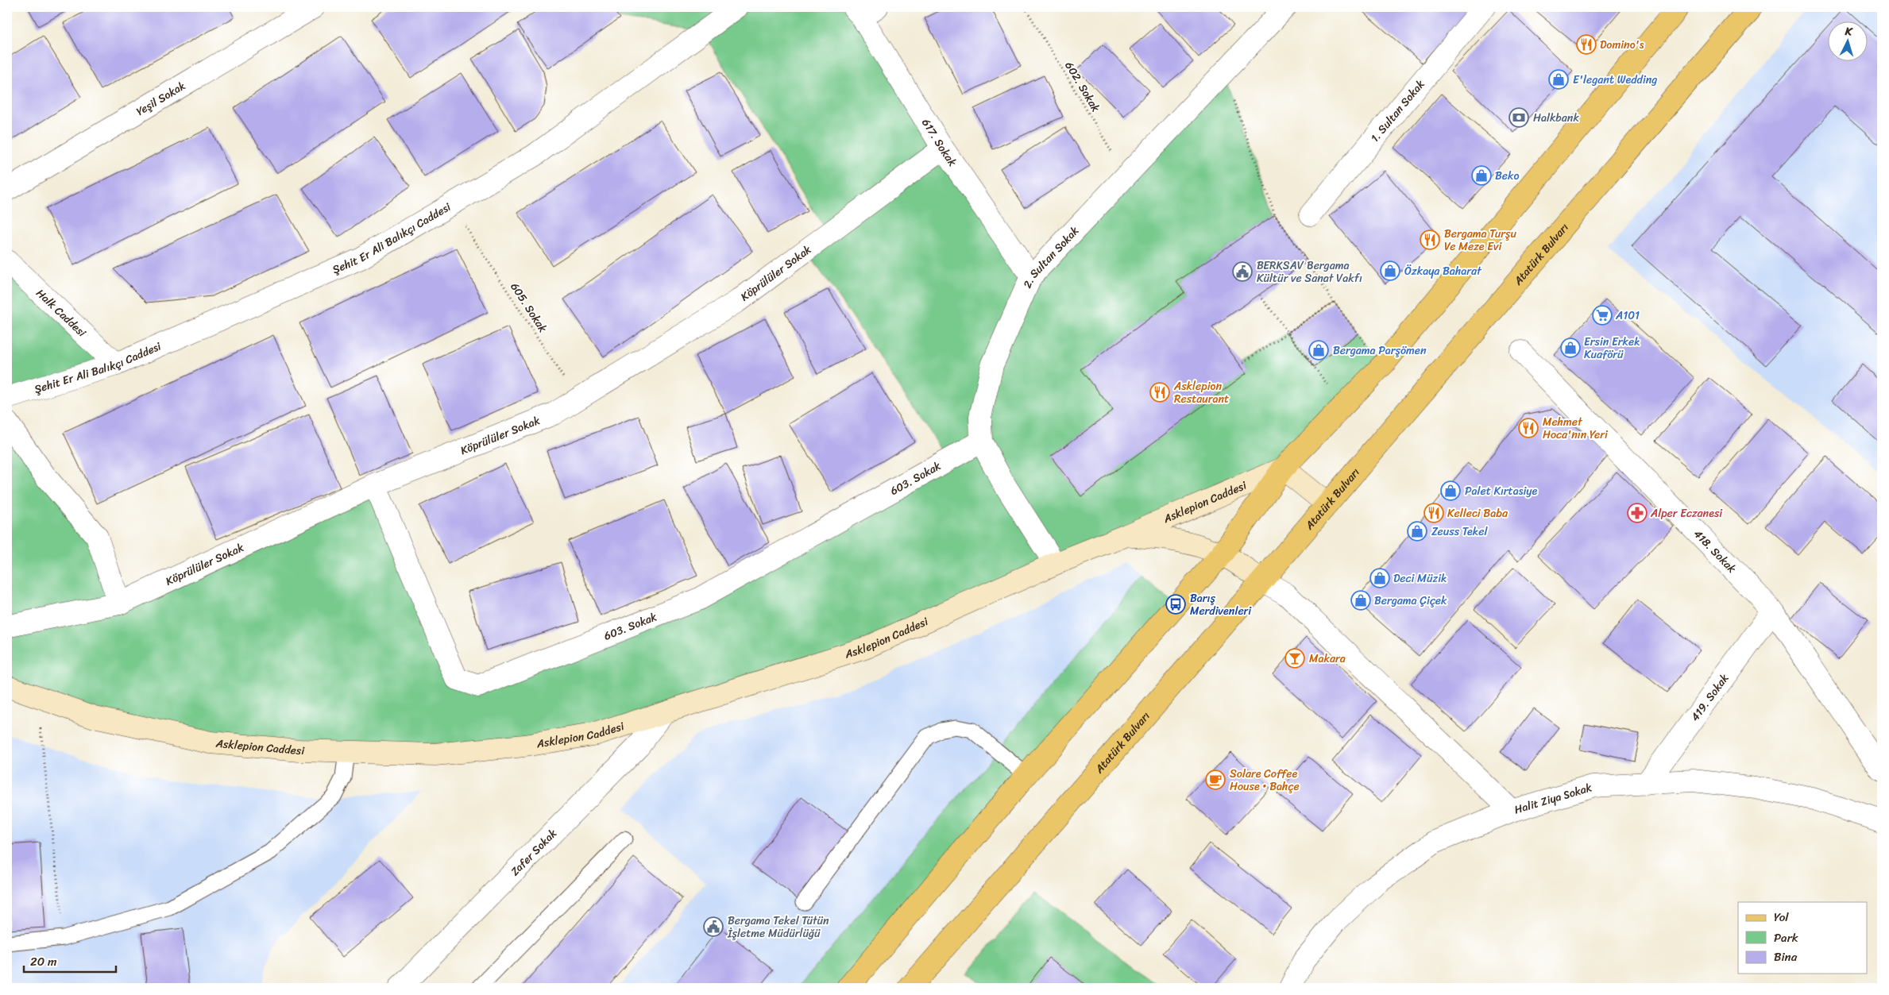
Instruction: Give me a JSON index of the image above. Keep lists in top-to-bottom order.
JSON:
{
  "streets": {
    "main road": ["Atatürk Bulvarı", "Asklepion Caddesi"],
    "street": [
      "Yeşil Sokak",
      "1. Sultan Sokak",
      "617. Sokak",
      "Şehit Er Ali Balıkçı Caddesi",
      "2. Sultan Sokak",
      "Köprülüler Sokak",
      "Halk Caddesi",
      "603. Sokak",
      "418. Sokak",
      "419. Sokak",
      "Halit Ziya Sokak",
      "Zafer Sokak"
    ],
    "path": ["602. Sokak", "605. Sokak"]
  },
  "crossings": [
    ["602. Sokak", "2. Sultan Sokak"],
    ["617. Sokak", "2. Sultan Sokak"],
    ["617. Sokak", "Köprülüler Sokak"],
    ["Şehit Er Ali Balıkçı Caddesi", "Halk Caddesi"],
    ["Atatürk Bulvarı", "Asklepion Caddesi"],
    ["Atatürk Bulvarı", "Halit Ziya Sokak"],
    ["2. Sultan Sokak", "603. Sokak"],
    ["2. Sultan Sokak", "Asklepion Caddesi"],
    ["Köprülüler Sokak", "605. Sokak"],
    ["Köprülüler Sokak", "603. Sokak"],
    ["Asklepion Caddesi", "Halit Ziya Sokak"],
    ["Asklepion Caddesi", "Zafer Sokak"],
    ["418. Sokak", "419. Sokak"],
    ["419. Sokak", "Halit Ziya Sokak"]
  ],
  "places": {
    "restaurant": [
      "Domino's",
      "Bergama Turşu Ve Meze Evi",
      "Asklepion Restaurant",
      "Mehmet Hoca'nın Yeri",
      "Kelleci Baba"
    ],
    "shop": [
      "E'legant Wedding",
      "Beko",
      "Özkaya Baharat",
      "Ersin Erkek Kuaförü",
      "Bergama Parşömen",
      "Palet Kırtasiye",
      "Zeuss Tekel",
      "Deci Müzik",
      "Bergama Çiçek"
    ],
    "bank": ["Halkbank"],
    "public building": ["BERKSAV Bergama Kültür ve Sanat Vakfı", "Bergama Tekel Tütün İşletme Müdürlüğü"],
    "supermarket": ["A101"],
    "pharmacy": ["Alper Eczanesi"],
    "bus stop": ["Barış Merdivenleri"],
    "bar": ["Makara"],
    "cafe": ["Solare Coffee House • Bahçe"]
  },
  "legend": ["Yol", "Park", "Bina"],
  "scale_bar": "20 m",
  "north": "top"
}
